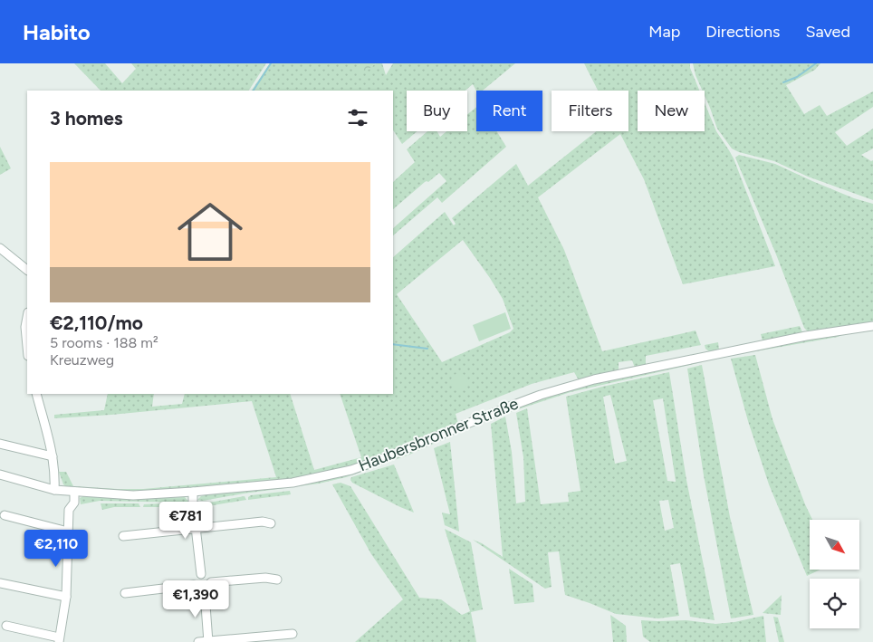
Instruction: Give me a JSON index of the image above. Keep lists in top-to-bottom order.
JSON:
{
  "streets": {
    "street": ["Haubersbronner Straße"]
  },
  "north": "bottom right",
  "page": {
    "header": "Habito",
    "nav": ["Map", "Directions", "Saved"],
    "chip": [
      "Buy",
      "Rent",
      "Filters",
      "New"
    ],
    "heading": "3 homes",
    "list": [
      {
        "name": "€2,110/mo",
        "note": "5 rooms · 188 m² · Kreuzweg"
      }
    ],
    "price": ["€781", "€2,110", "€1,390"]
  }
}
